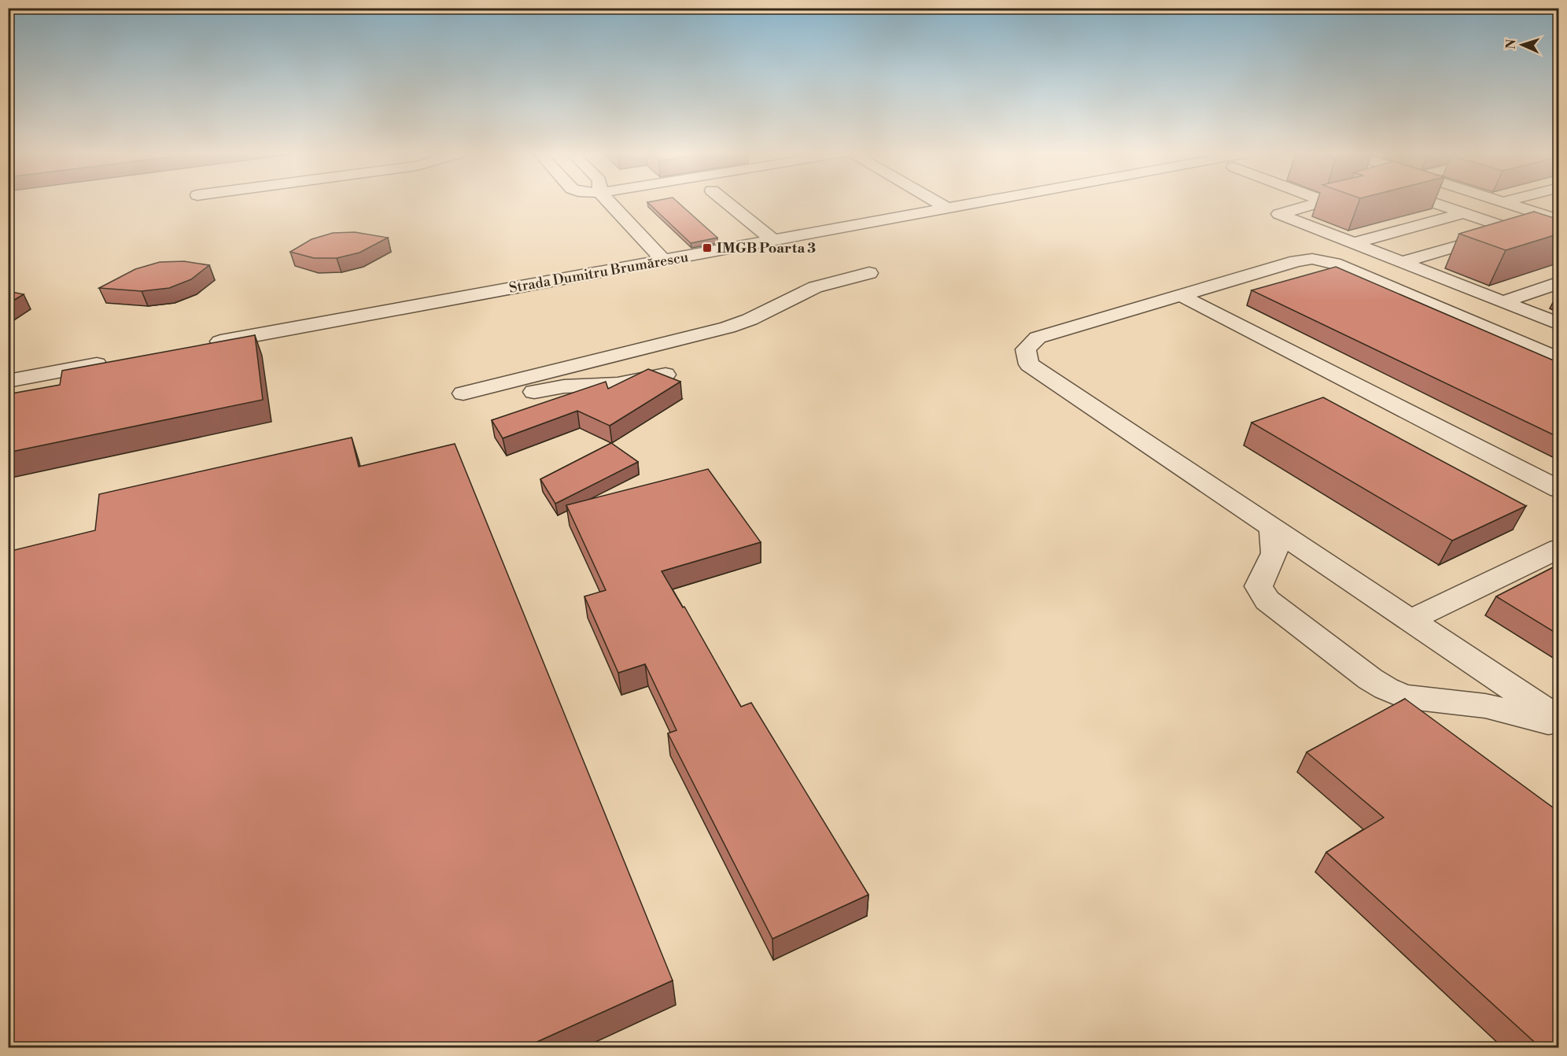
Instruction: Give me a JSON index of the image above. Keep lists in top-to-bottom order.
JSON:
{
  "streets": {
    "street": ["Strada Dumitru Brumărescu"]
  },
  "places": {
    "transit": ["IMGB Poarta 3"]
  },
  "north": "left"
}
